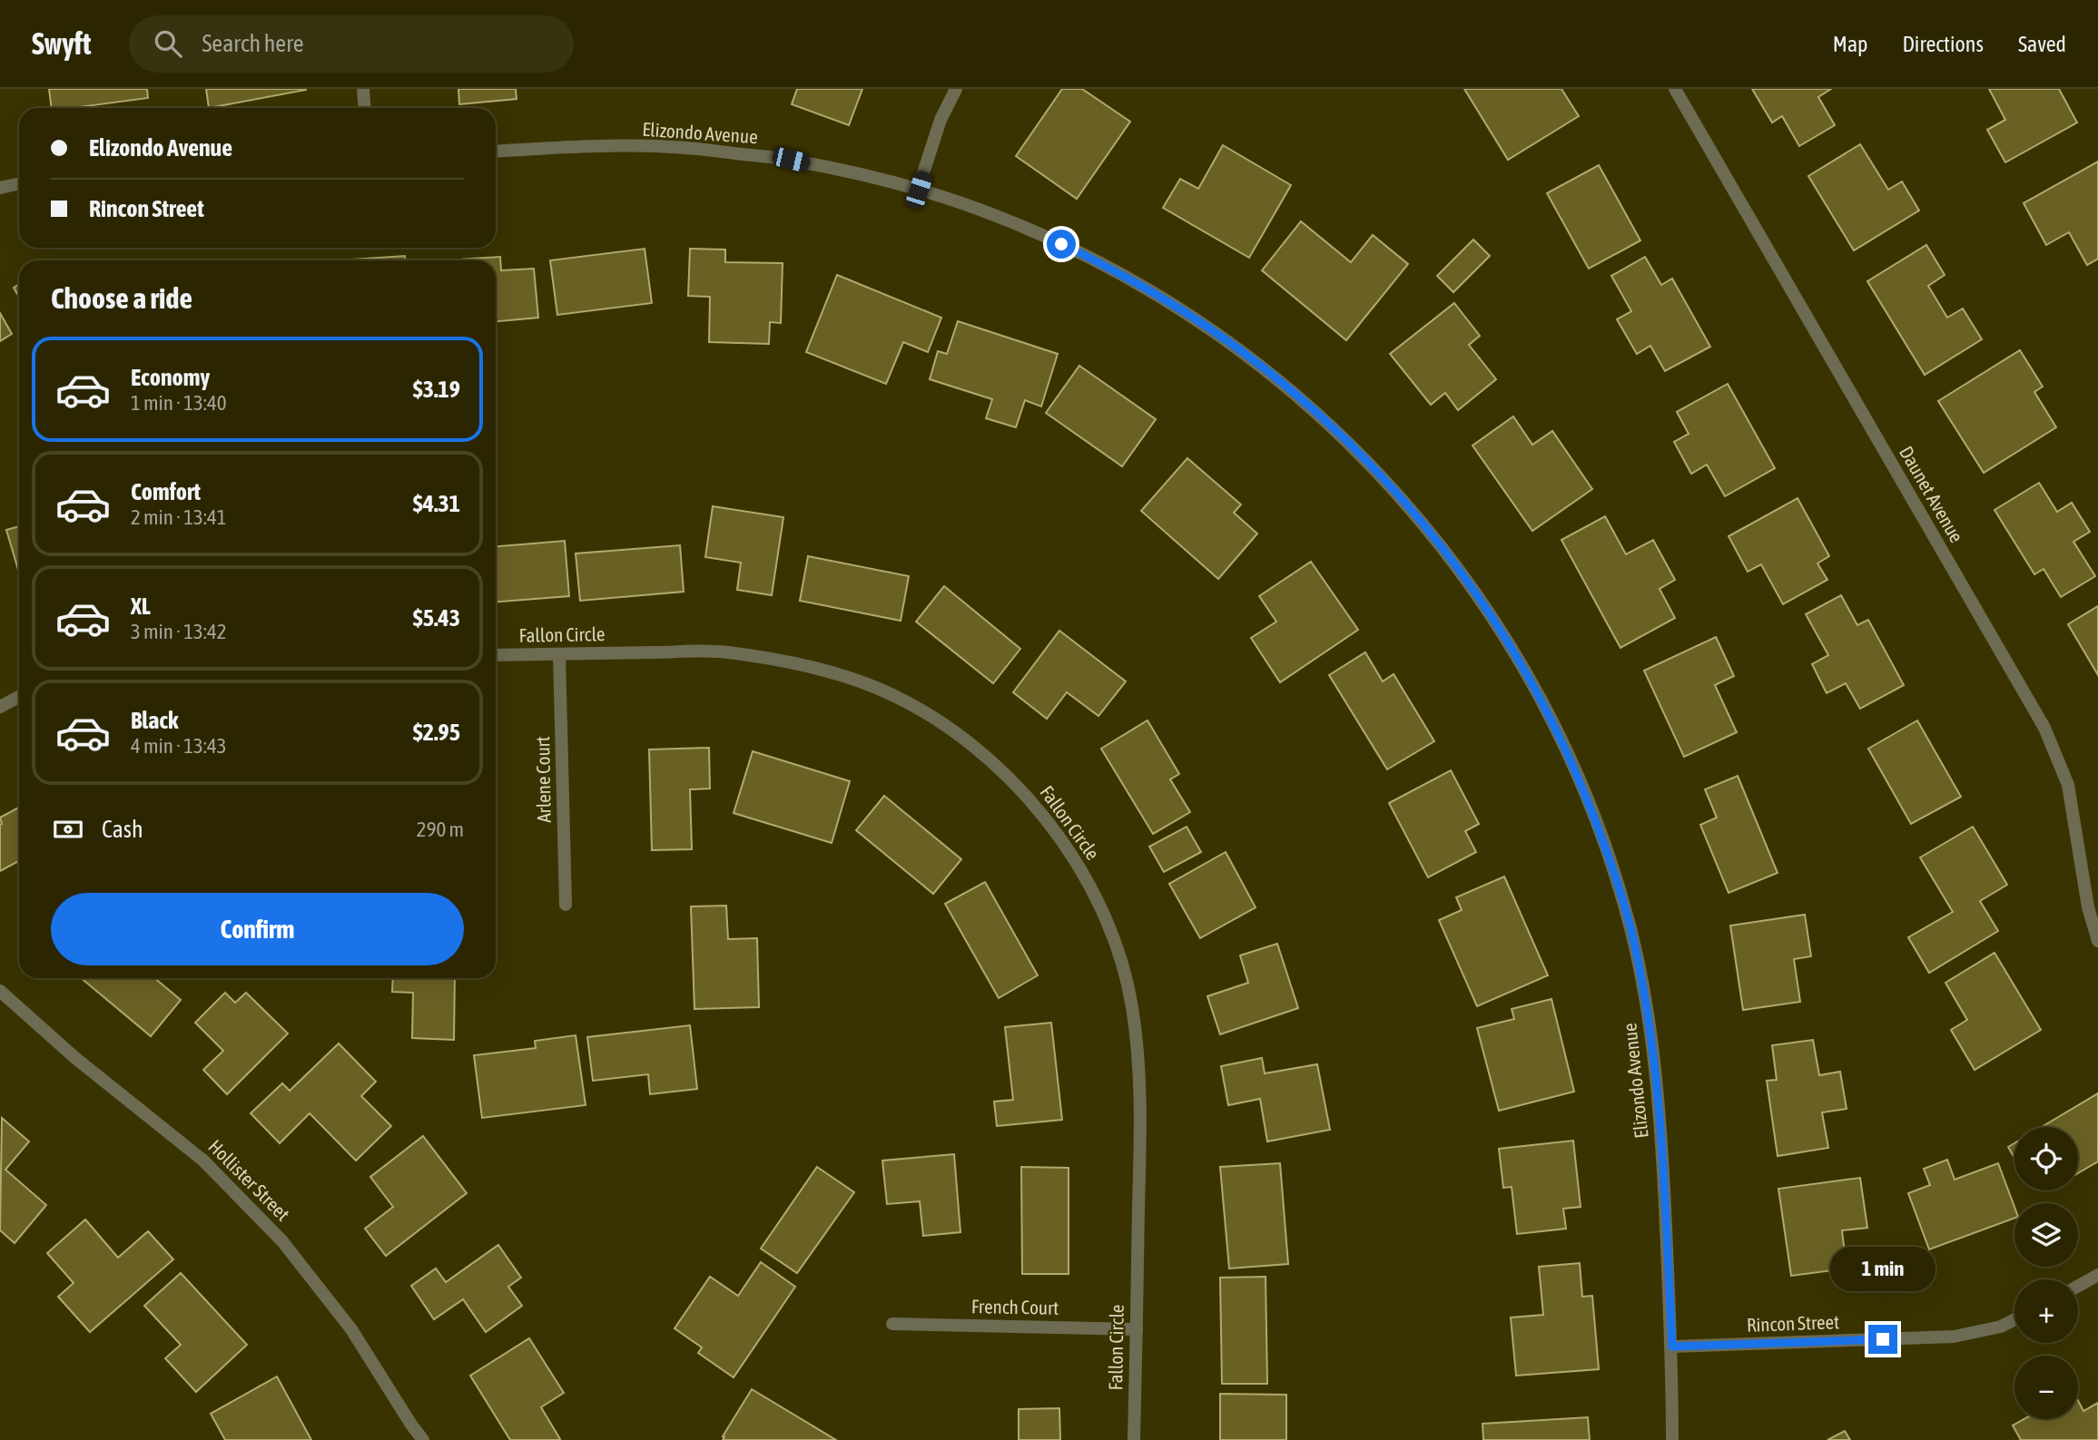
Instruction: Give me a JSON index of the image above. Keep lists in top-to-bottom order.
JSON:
{
  "streets": {
    "street": [
      "Elizondo Avenue",
      "Daunet Avenue",
      "Fallon Circle",
      "Arlene Court",
      "Hollister Street",
      "French Court",
      "Rincon Street"
    ]
  },
  "crossings": [
    ["Elizondo Avenue", "Rincon Street"],
    ["Fallon Circle", "Arlene Court"],
    ["Fallon Circle", "French Court"]
  ],
  "page": {
    "header": "Swyft",
    "search": "Search here",
    "nav": ["Map", "Directions", "Saved"],
    "banner": ["Elizondo Avenue", "Rincon Street"],
    "heading": "Choose a ride",
    "list": [
      {
        "name": "Economy",
        "note": "1 min · 13:40",
        "value": "$3.19"
      },
      {
        "name": "Comfort",
        "note": "2 min · 13:41",
        "value": "$4.31"
      },
      {
        "name": "XL",
        "note": "3 min · 13:42",
        "value": "$5.43"
      },
      {
        "name": "Black",
        "note": "4 min · 13:43",
        "value": "$2.95"
      }
    ],
    "pay": ["Cash", "290 m"],
    "buttons": "Confirm",
    "map_buttons": ["+", "−"],
    "bubble": "1 min"
  }
}
